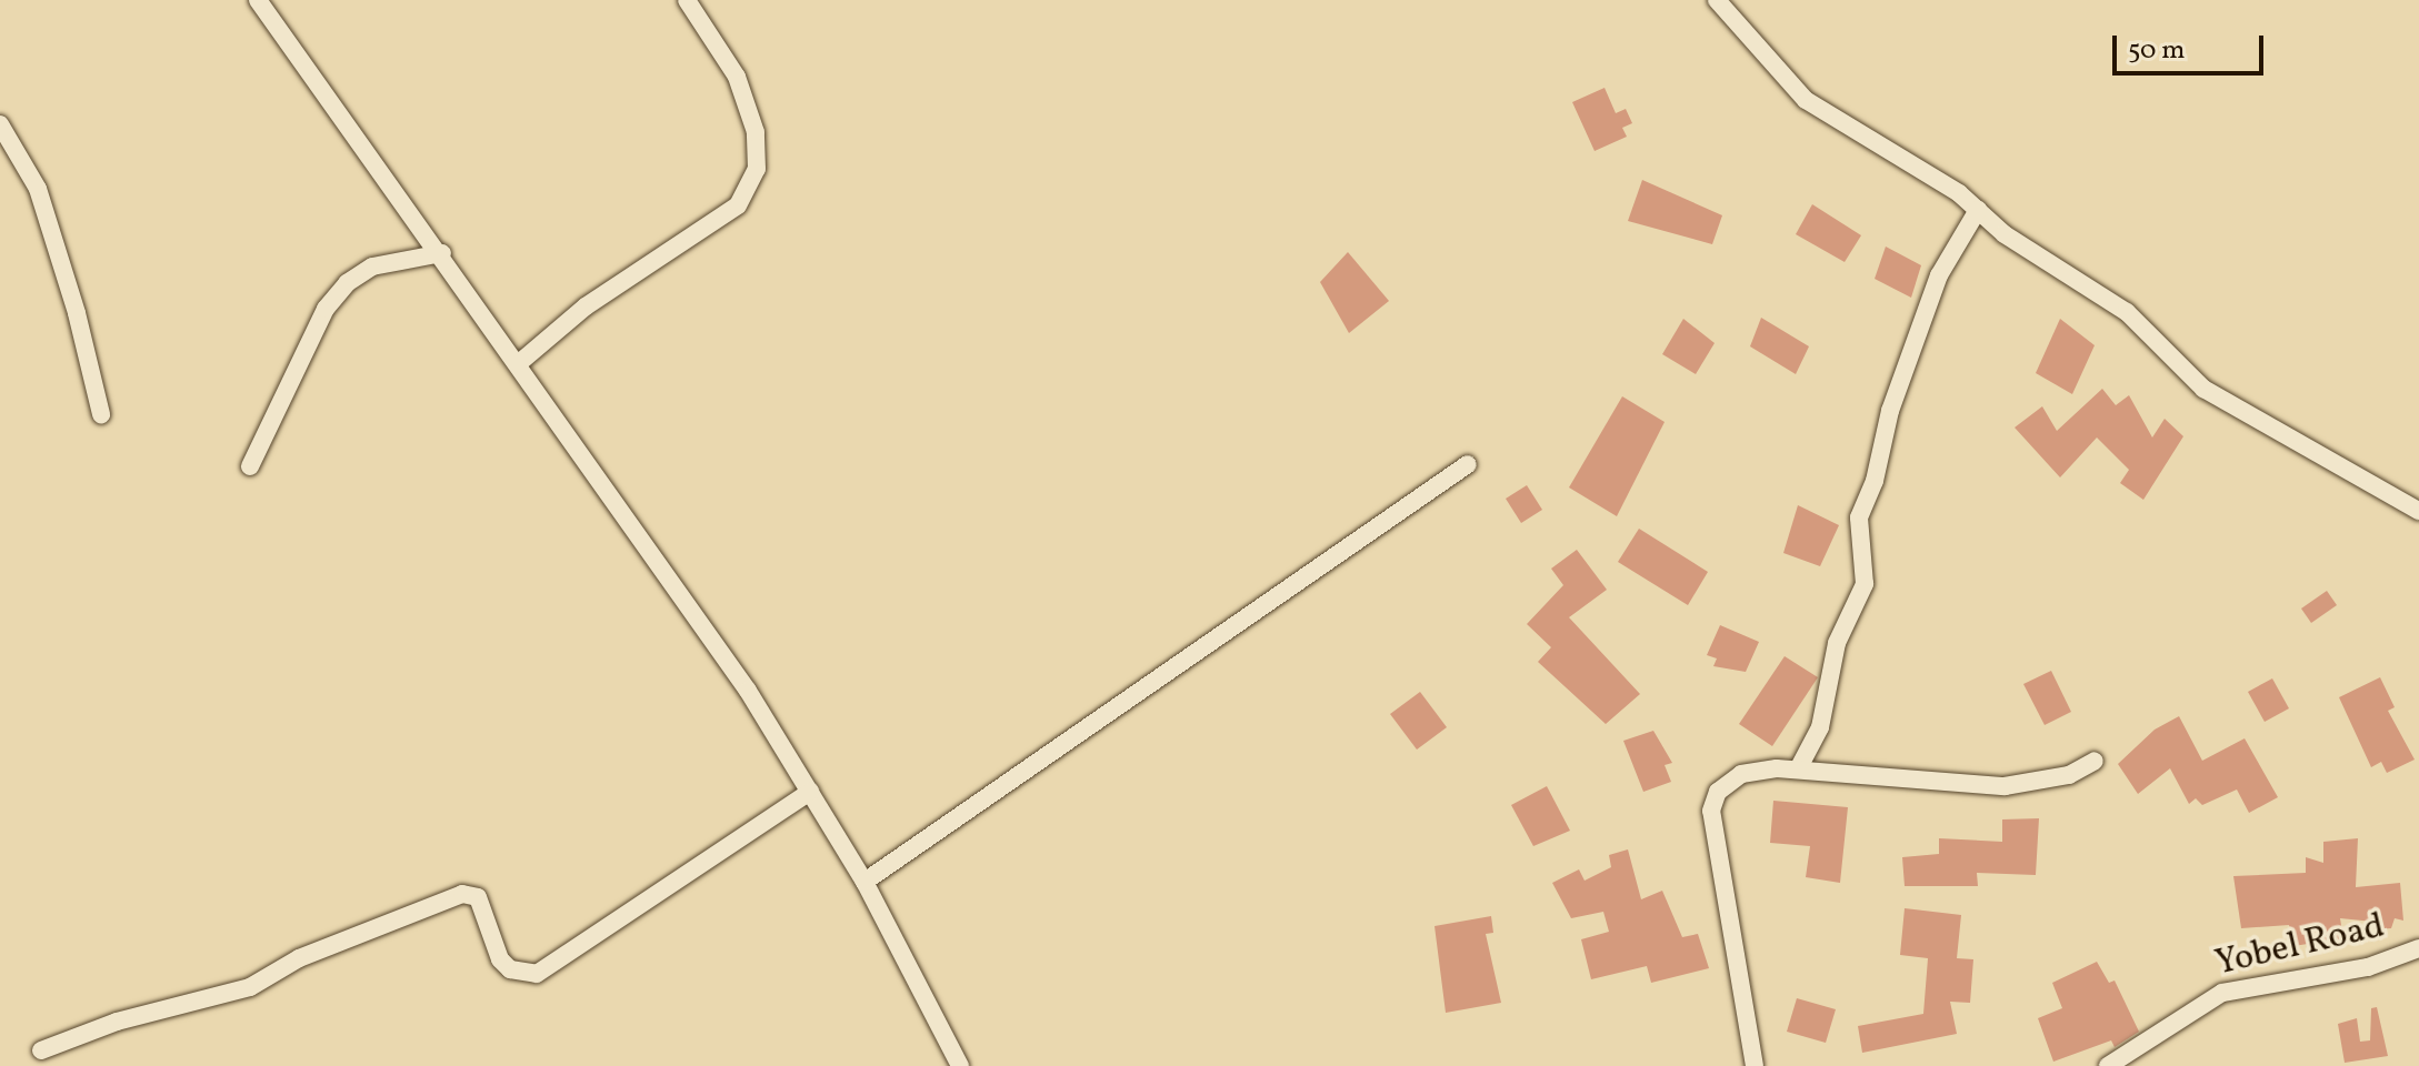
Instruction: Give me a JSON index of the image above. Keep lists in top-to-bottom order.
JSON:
{
  "streets": {
    "street": ["Yobel Road"]
  },
  "scale_bar": "50 m"
}
